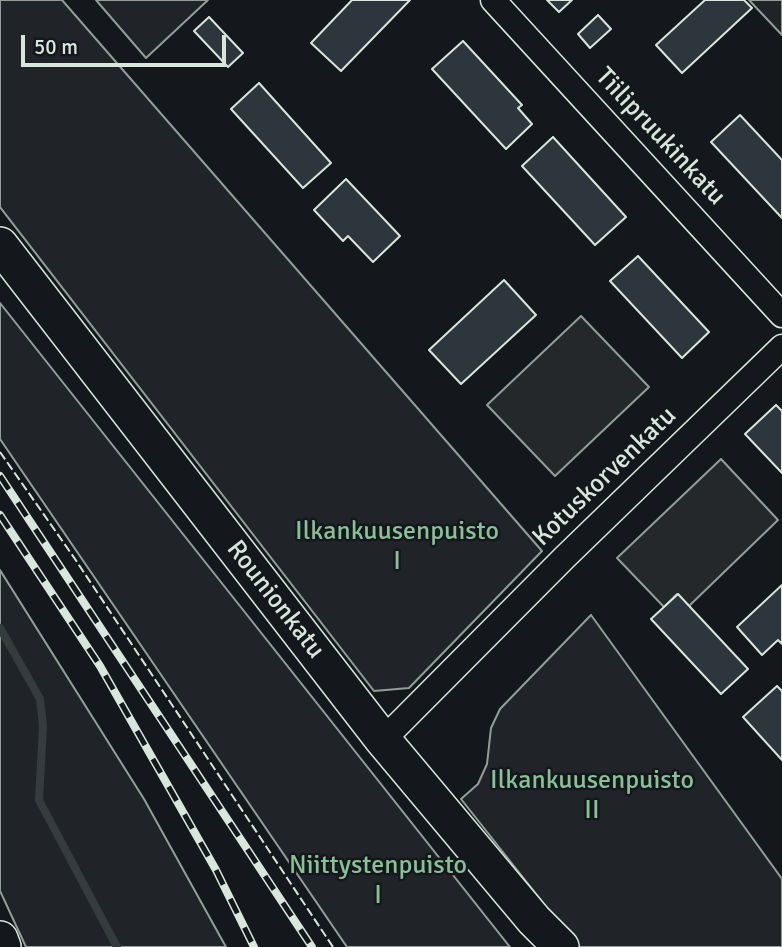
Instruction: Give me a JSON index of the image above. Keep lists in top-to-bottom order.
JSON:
{
  "streets": {
    "main road": ["Rounionkatu"],
    "street": ["Tiilipruukinkatu", "Kotuskorvenkatu"]
  },
  "crossings": [
    ["Kotuskorvenkatu", "Rounionkatu"]
  ],
  "parks": ["Ilkankuusenpuisto I", "Ilkankuusenpuisto II", "Niittystenpuisto I"],
  "scale_bar": "50 m"
}
